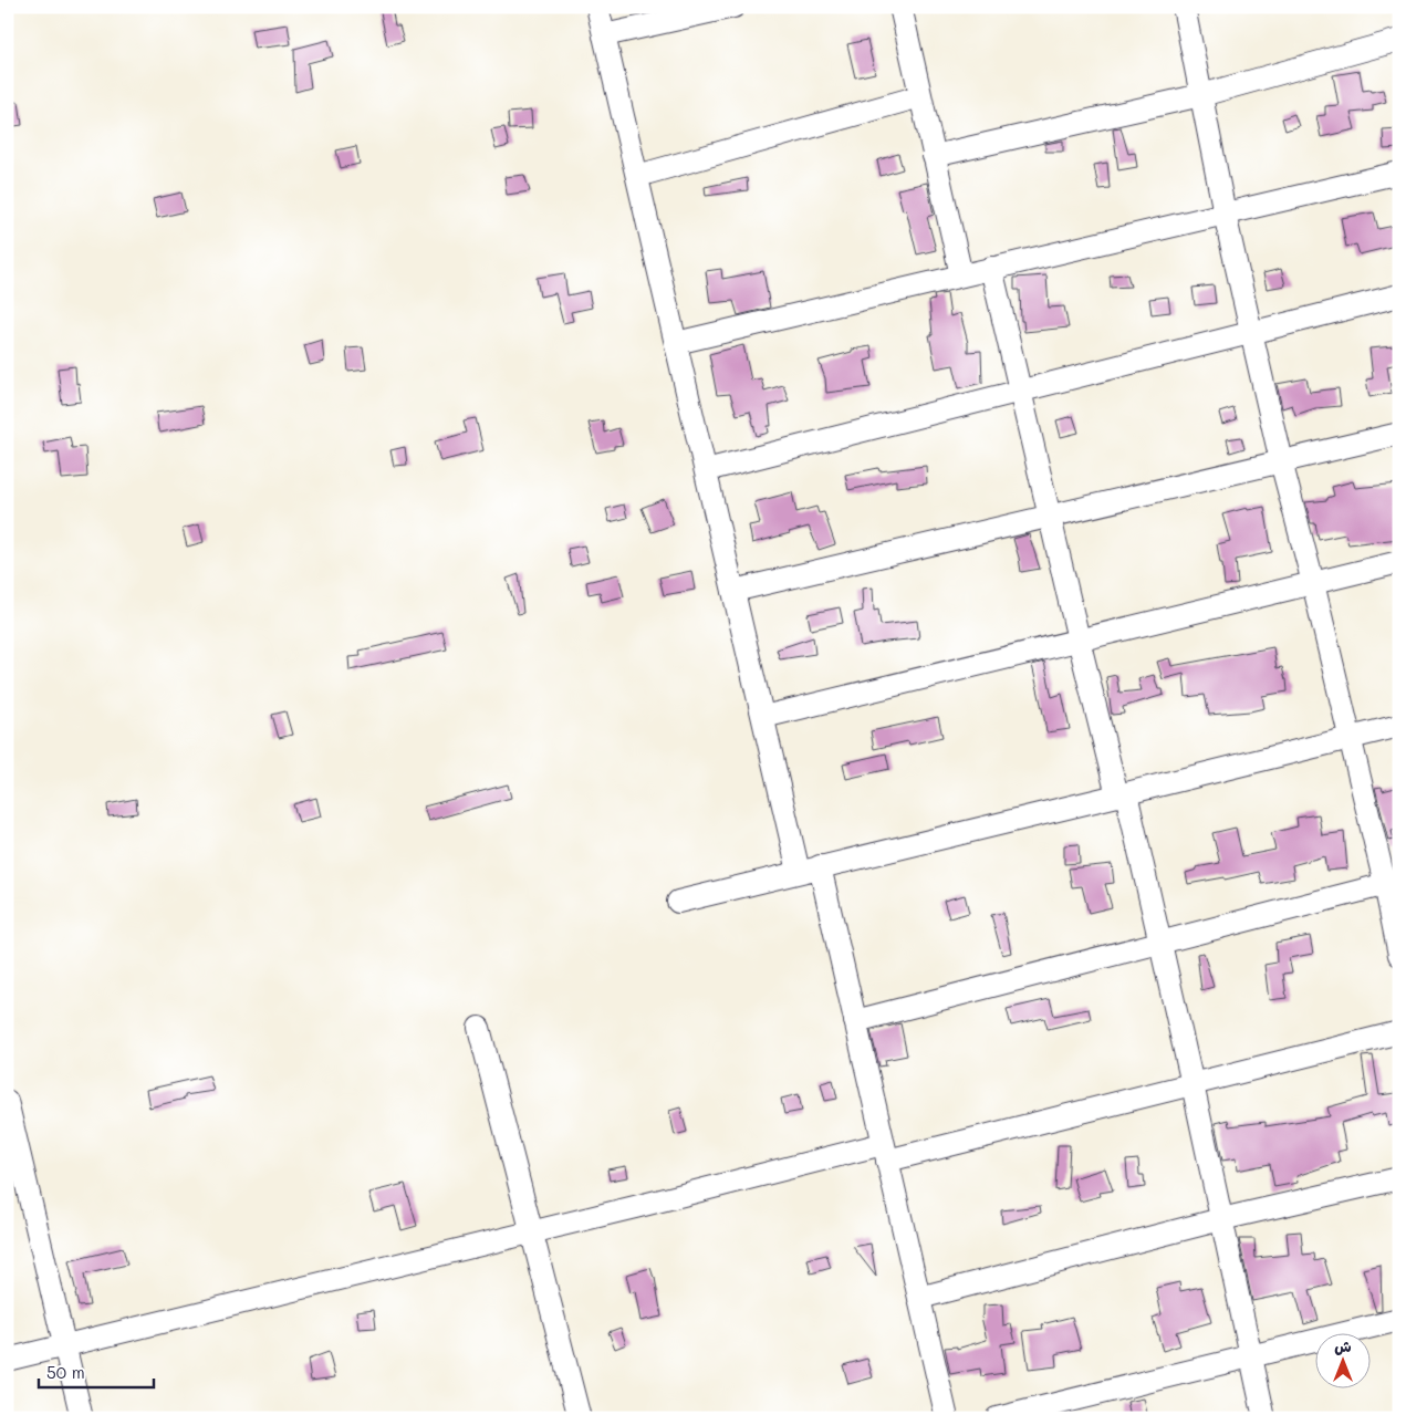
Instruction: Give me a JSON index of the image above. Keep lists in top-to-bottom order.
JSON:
{
  "scale_bar": "50 m",
  "north": "top"
}
